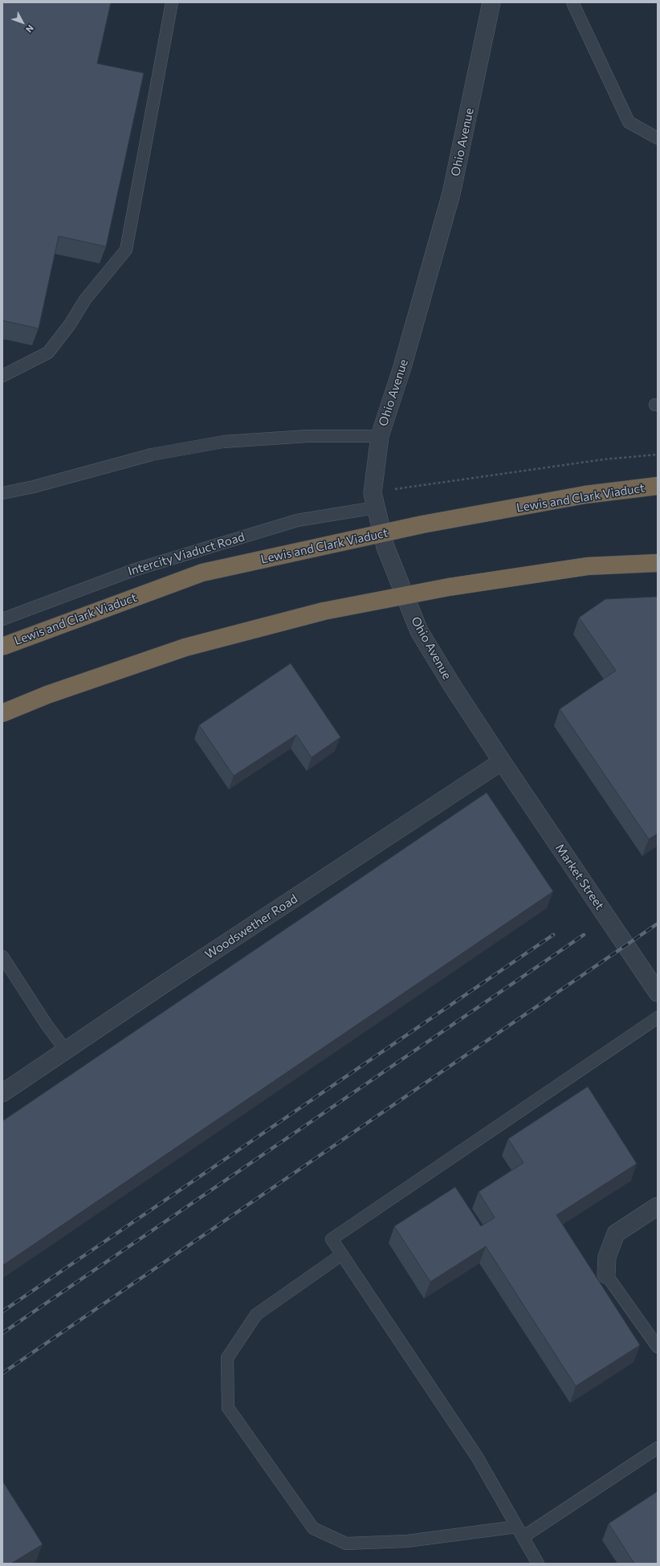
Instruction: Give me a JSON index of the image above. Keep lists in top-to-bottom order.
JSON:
{
  "streets": {
    "highway": ["Lewis and Clark Viaduct"],
    "street": ["Ohio Avenue", "Market Street", "Woodswether Road"],
    "lane": ["Intercity Viaduct Road"]
  },
  "crossings": [
    ["Ohio Avenue", "Intercity Viaduct Road"],
    ["Ohio Avenue", "Market Street"],
    ["Ohio Avenue", "Woodswether Road"],
    ["Market Street", "Woodswether Road"]
  ],
  "north": "bottom right"
}
